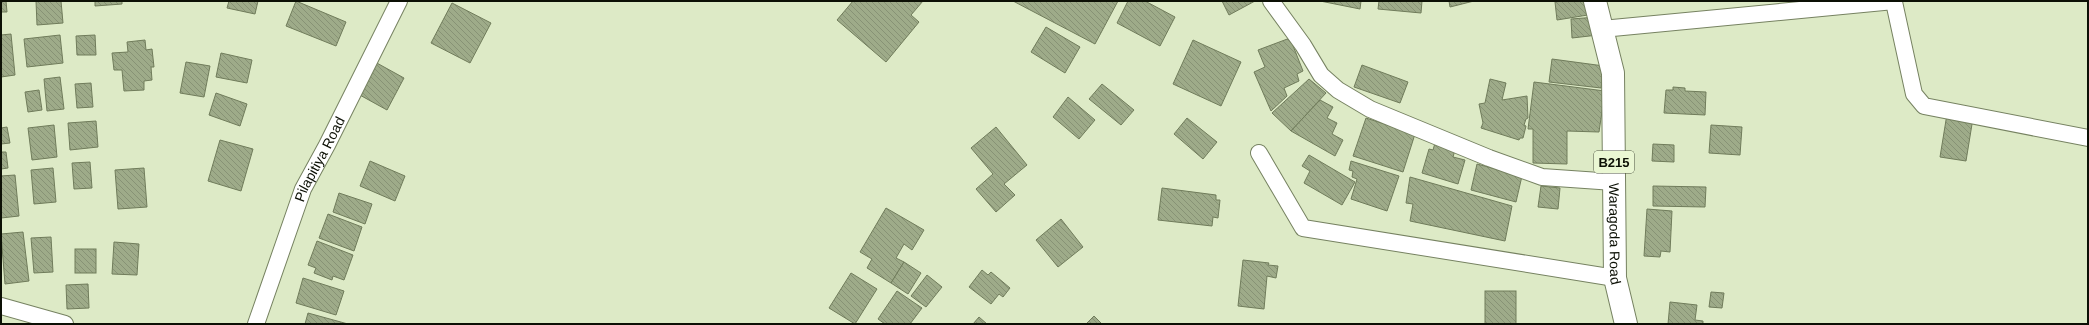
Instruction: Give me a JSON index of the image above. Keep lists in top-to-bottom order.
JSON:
{
  "streets": {
    "main road": ["B215", "Waragoda Road"],
    "street": ["Pilapitiya Road"]
  }
}
